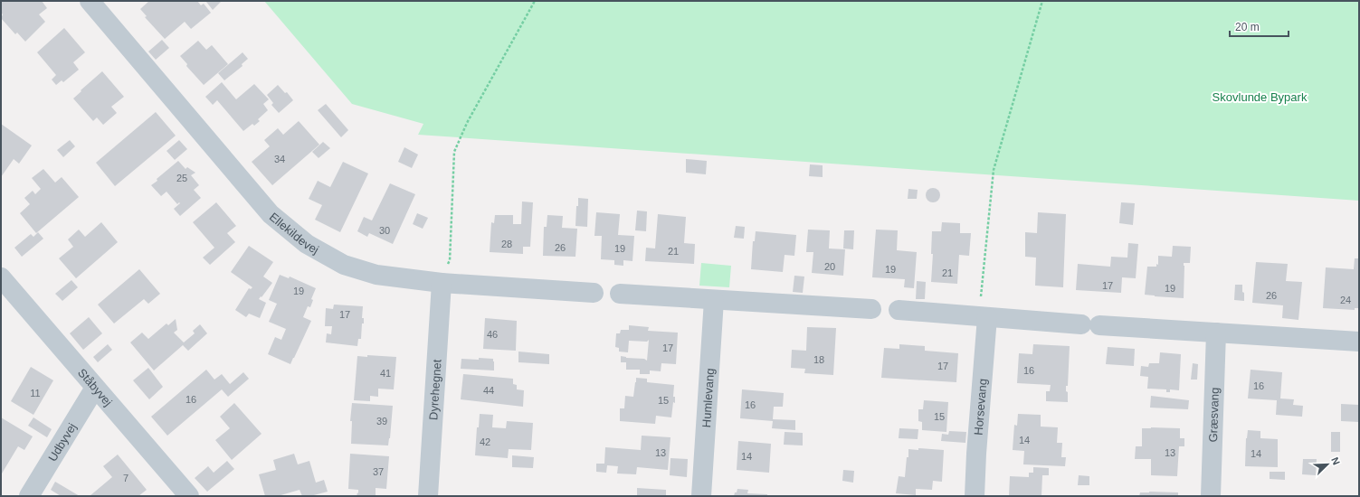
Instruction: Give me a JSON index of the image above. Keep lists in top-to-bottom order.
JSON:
{
  "streets": {
    "street": [
      "Ellekildevej",
      "Ståbyvej",
      "Dyrehegnet",
      "Humlevang",
      "Horsevang",
      "Græsvang",
      "Udbyvej"
    ]
  },
  "crossings": [
    ["Ellekildevej", "Dyrehegnet"],
    ["Ståbyvej", "Udbyvej"]
  ],
  "parks": ["Skovlunde Bypark"],
  "house_numbers": [
    "34",
    "25",
    "30",
    "28",
    "26",
    "19",
    "21",
    "20",
    "19",
    "21",
    "17",
    "19",
    "19",
    "26",
    "24",
    "17",
    "46",
    "17",
    "18",
    "17",
    "16",
    "41",
    "16",
    "44",
    "11",
    "16",
    "15",
    "16",
    "15",
    "39",
    "14",
    "42",
    "13",
    "13",
    "14",
    "14",
    "37",
    "7"
  ],
  "scale_bar": "20 m",
  "north": "top right"
}
